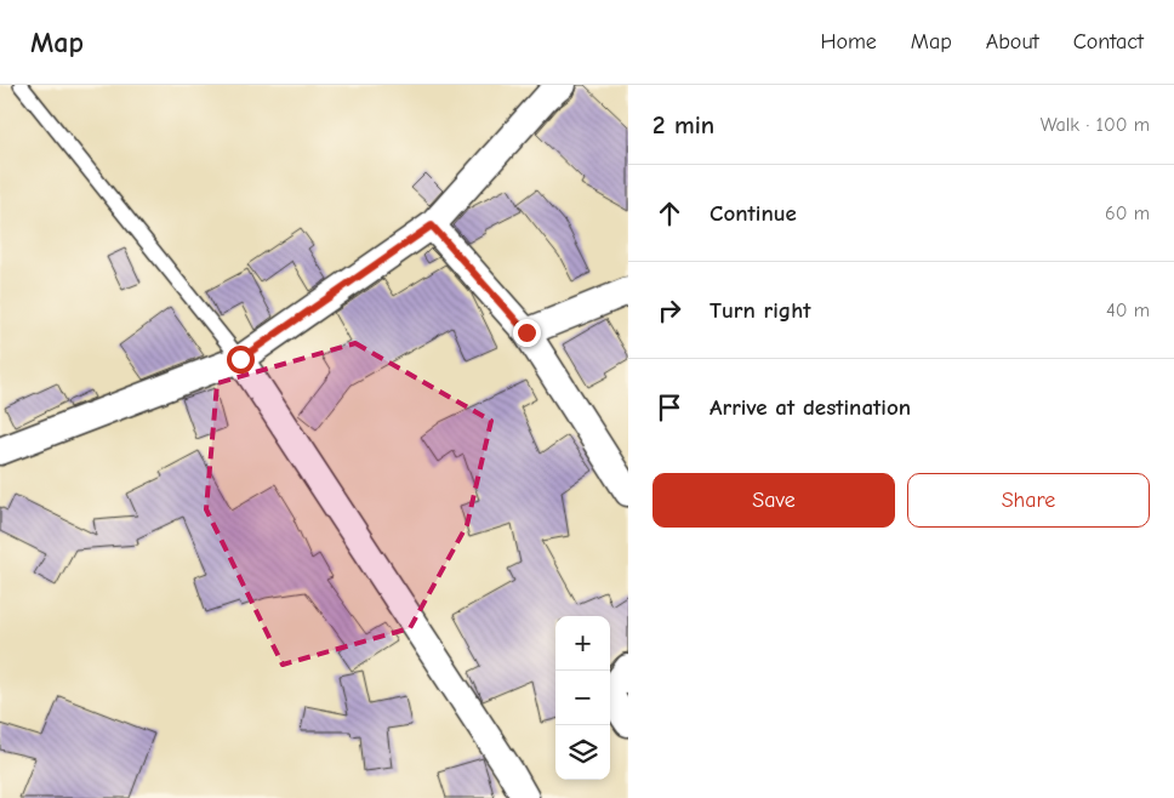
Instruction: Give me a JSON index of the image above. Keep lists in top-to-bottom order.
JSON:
{
  "page": {
    "header": "Map",
    "nav": [
      "Home",
      "Map",
      "About",
      "Contact"
    ],
    "heading": ["2 min", "Walk · 100 m"],
    "list": [
      ["Continue", "60 m"],
      ["Turn right", "40 m"],
      "Arrive at destination"
    ],
    "buttons": ["Save", "Share"],
    "map_buttons": ["+", "−"]
  }
}
